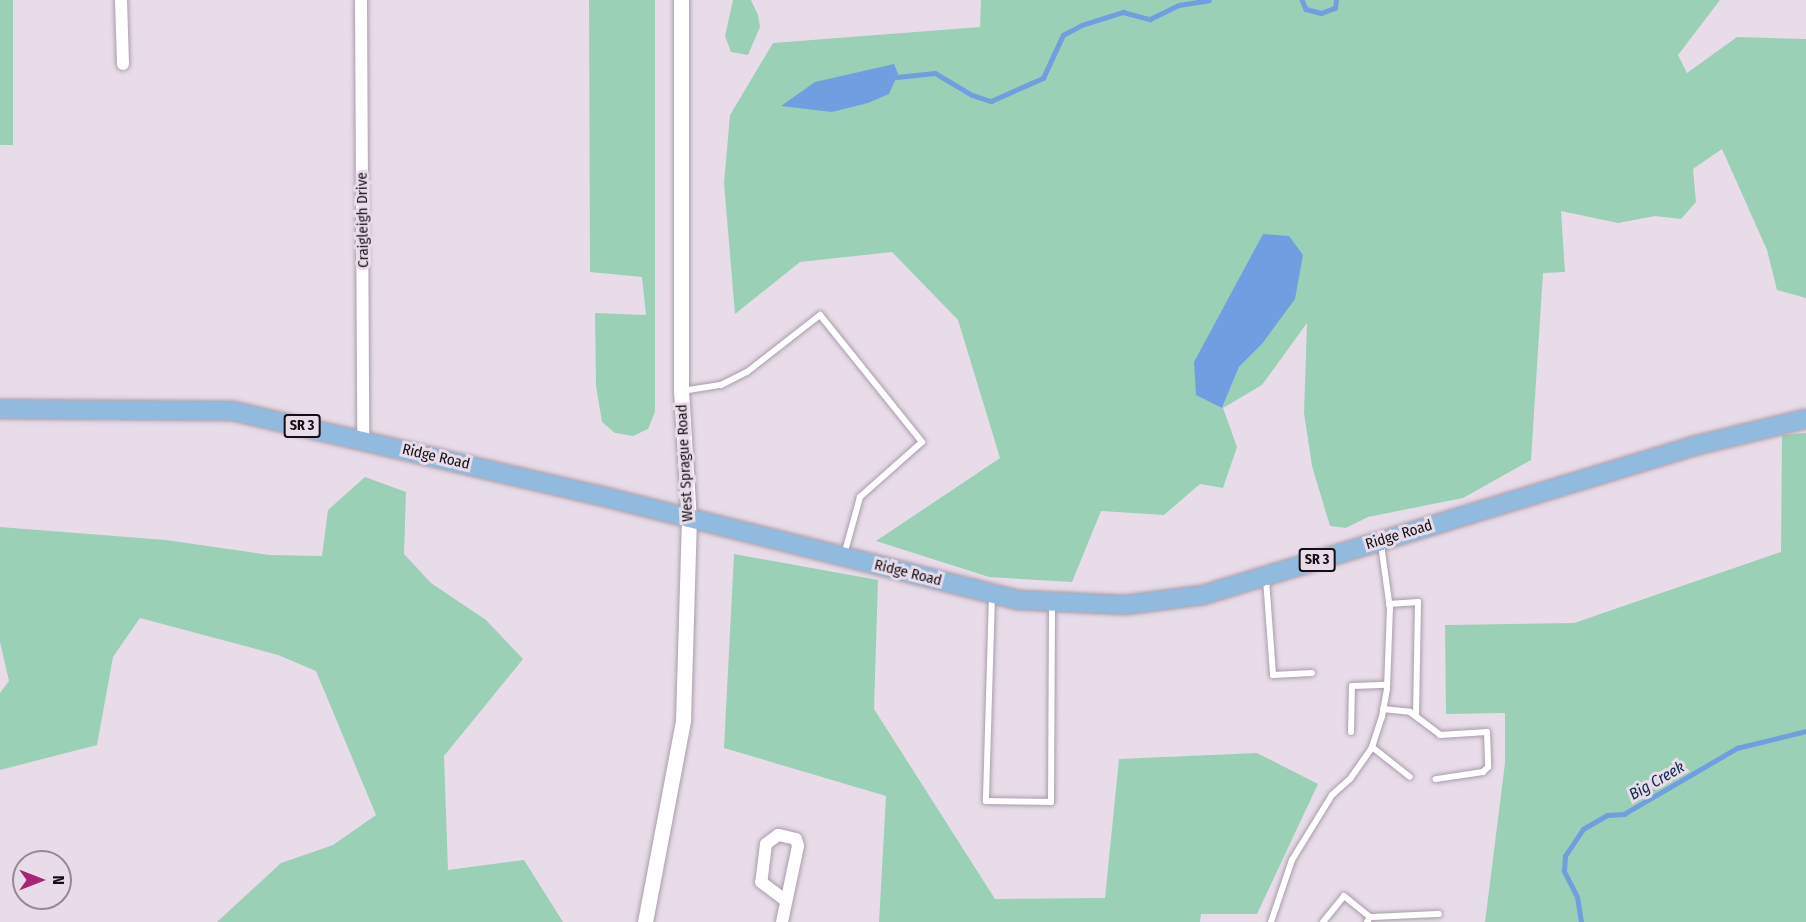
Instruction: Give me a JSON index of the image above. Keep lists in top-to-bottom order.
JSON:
{
  "streets": {
    "main road": ["SR 3", "Ridge Road"],
    "street": ["Craigleigh Drive", "West Sprague Road"]
  },
  "crossings": [
    ["Craigleigh Drive", "Ridge Road"],
    ["Ridge Road", "West Sprague Road"]
  ],
  "water": ["Big Creek"],
  "north": "right"
}
